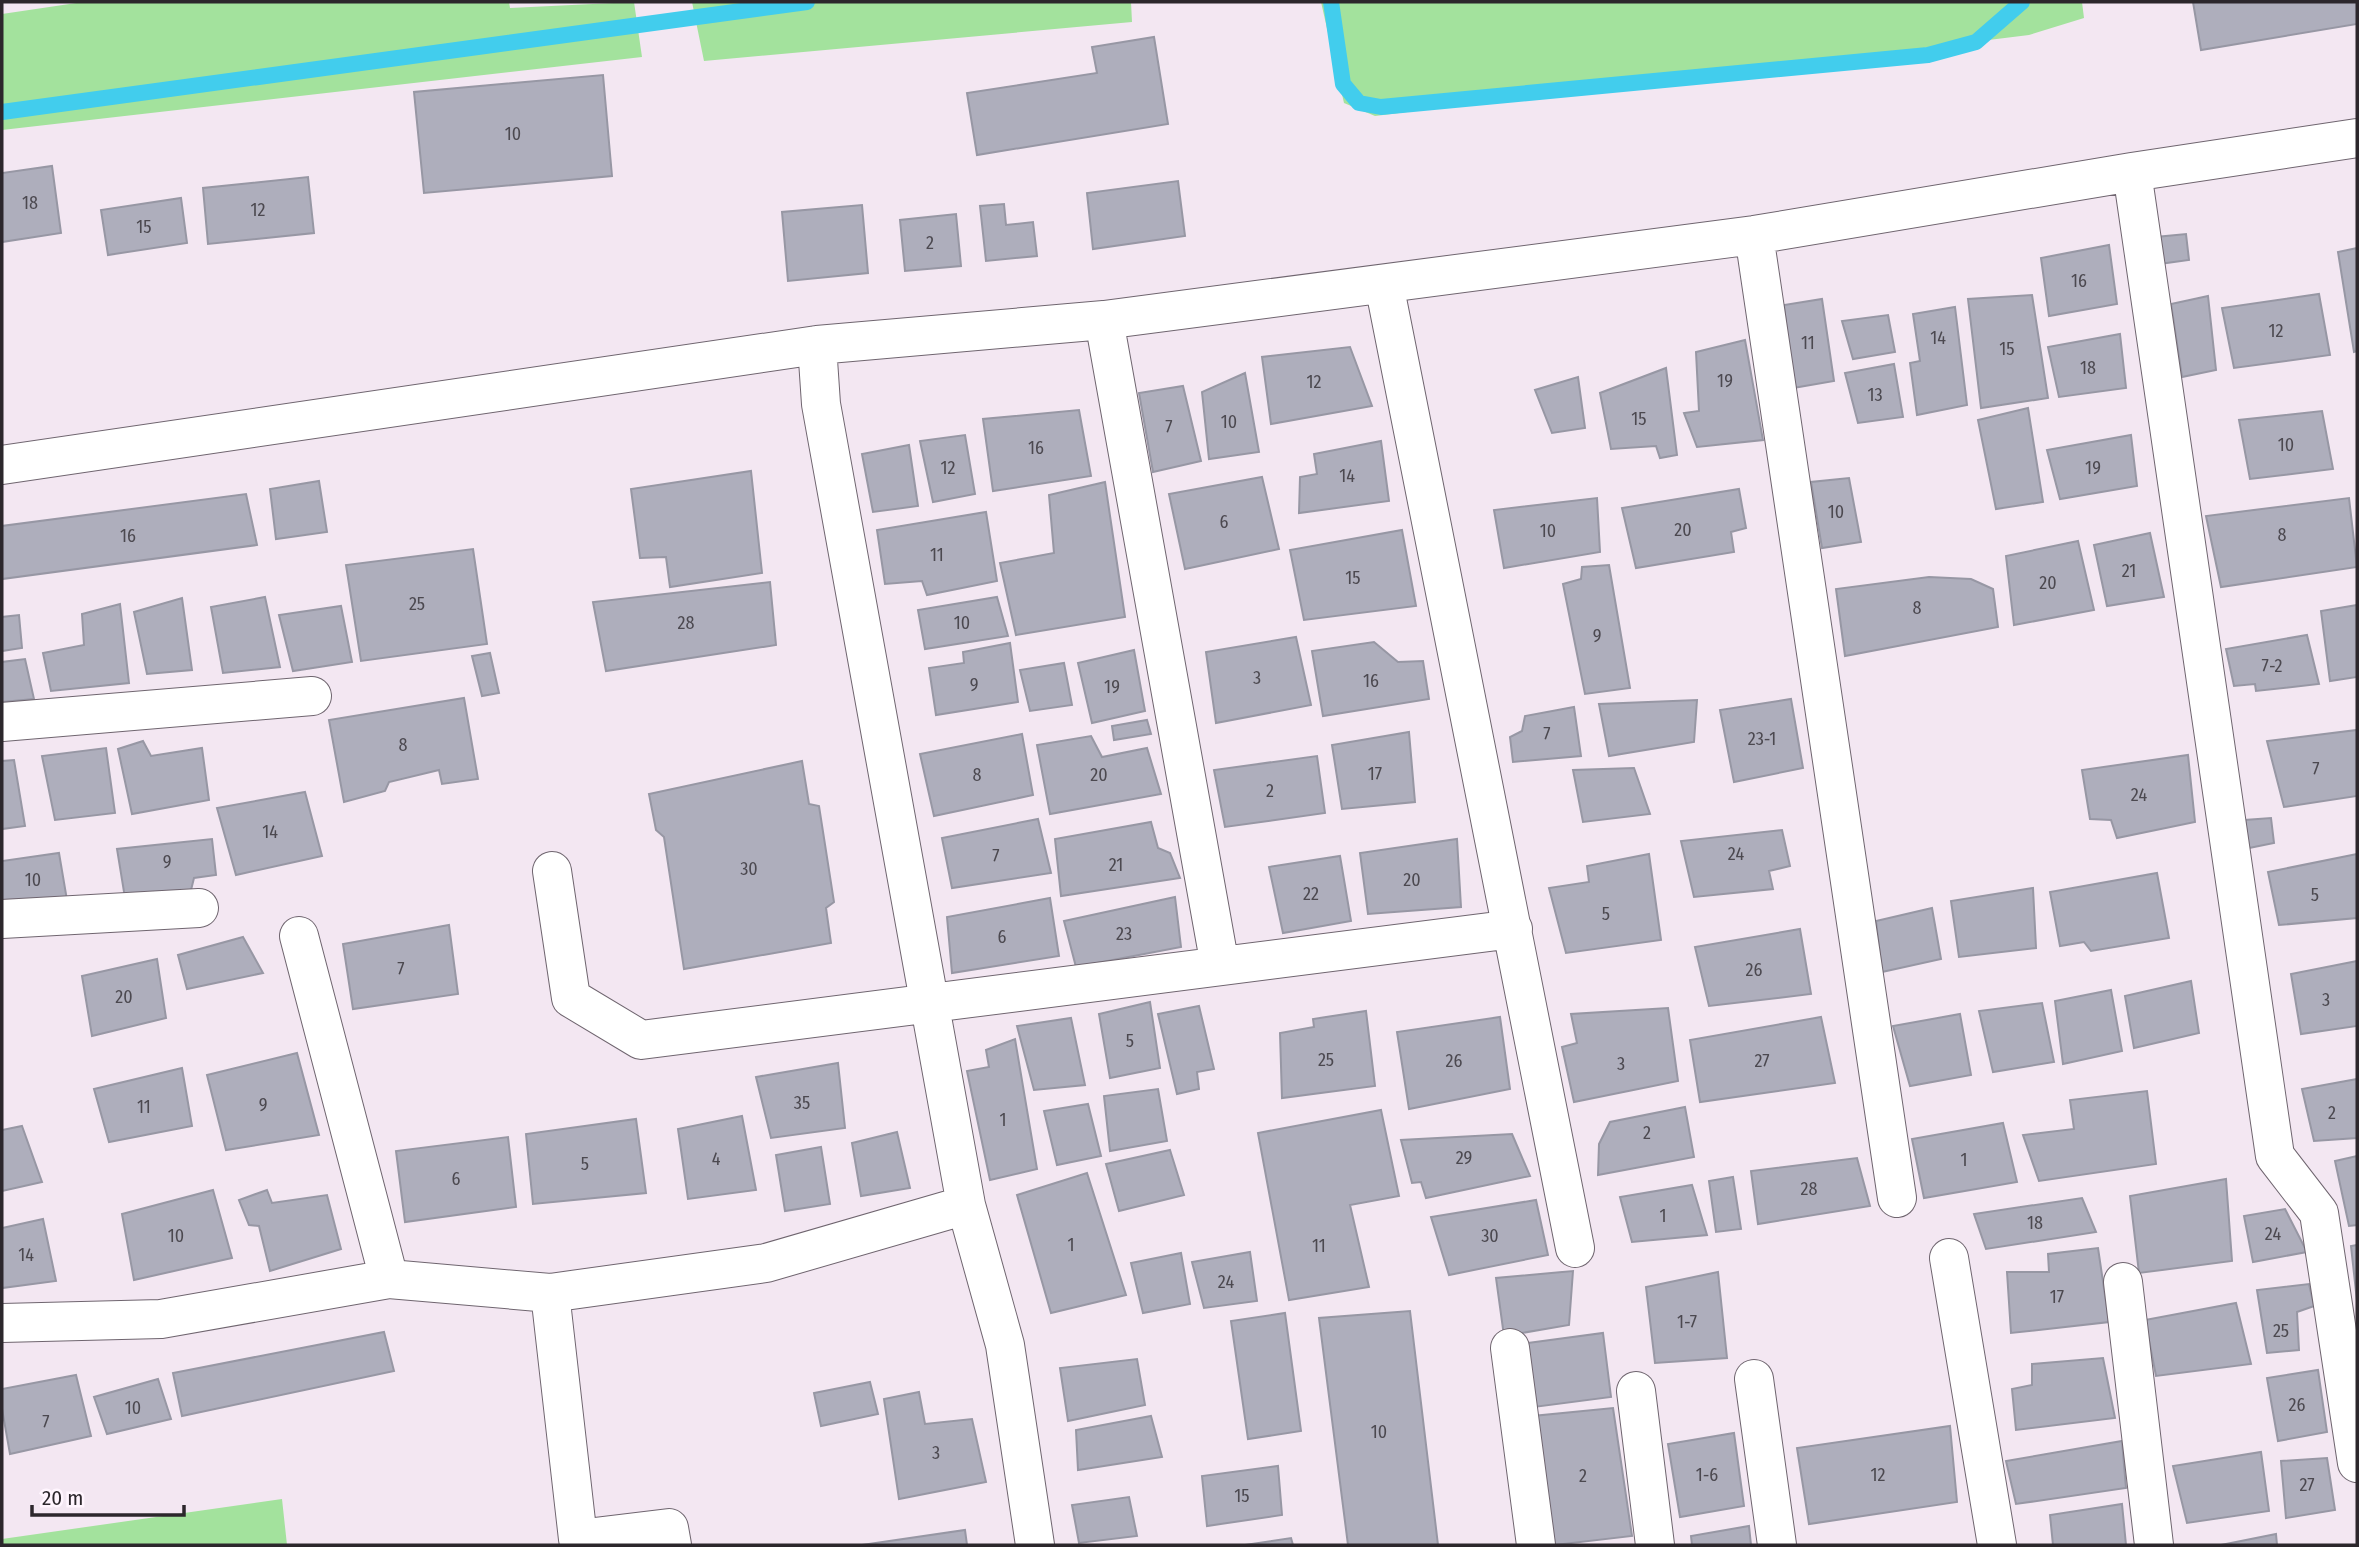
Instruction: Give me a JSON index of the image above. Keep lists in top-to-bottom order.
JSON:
{
  "house_numbers": [
    "10",
    "18",
    "12",
    "15",
    "2",
    "16",
    "12",
    "14",
    "11",
    "15",
    "18",
    "19",
    "12",
    "13",
    "15",
    "10",
    "7",
    "10",
    "16",
    "12",
    "19",
    "14",
    "10",
    "6",
    "20",
    "10",
    "8",
    "16",
    "11",
    "21",
    "15",
    "20",
    "25",
    "8",
    "28",
    "10",
    "9",
    "7-2",
    "3",
    "16",
    "9",
    "19",
    "7",
    "23-1",
    "8",
    "7",
    "17",
    "8",
    "20",
    "2",
    "24",
    "14",
    "24",
    "7",
    "9",
    "21",
    "30",
    "10",
    "20",
    "22",
    "5",
    "5",
    "23",
    "6",
    "7",
    "26",
    "20",
    "3",
    "5",
    "25",
    "26",
    "27",
    "3",
    "35",
    "9",
    "11",
    "2",
    "1",
    "2",
    "29",
    "4",
    "1",
    "5",
    "6",
    "28",
    "1",
    "18",
    "24",
    "10",
    "30",
    "1",
    "11",
    "14",
    "24",
    "17",
    "1-7",
    "25",
    "26",
    "10",
    "7",
    "10",
    "3",
    "1-6",
    "12",
    "2",
    "27",
    "15"
  ],
  "scale_bar": "20 m"
}
